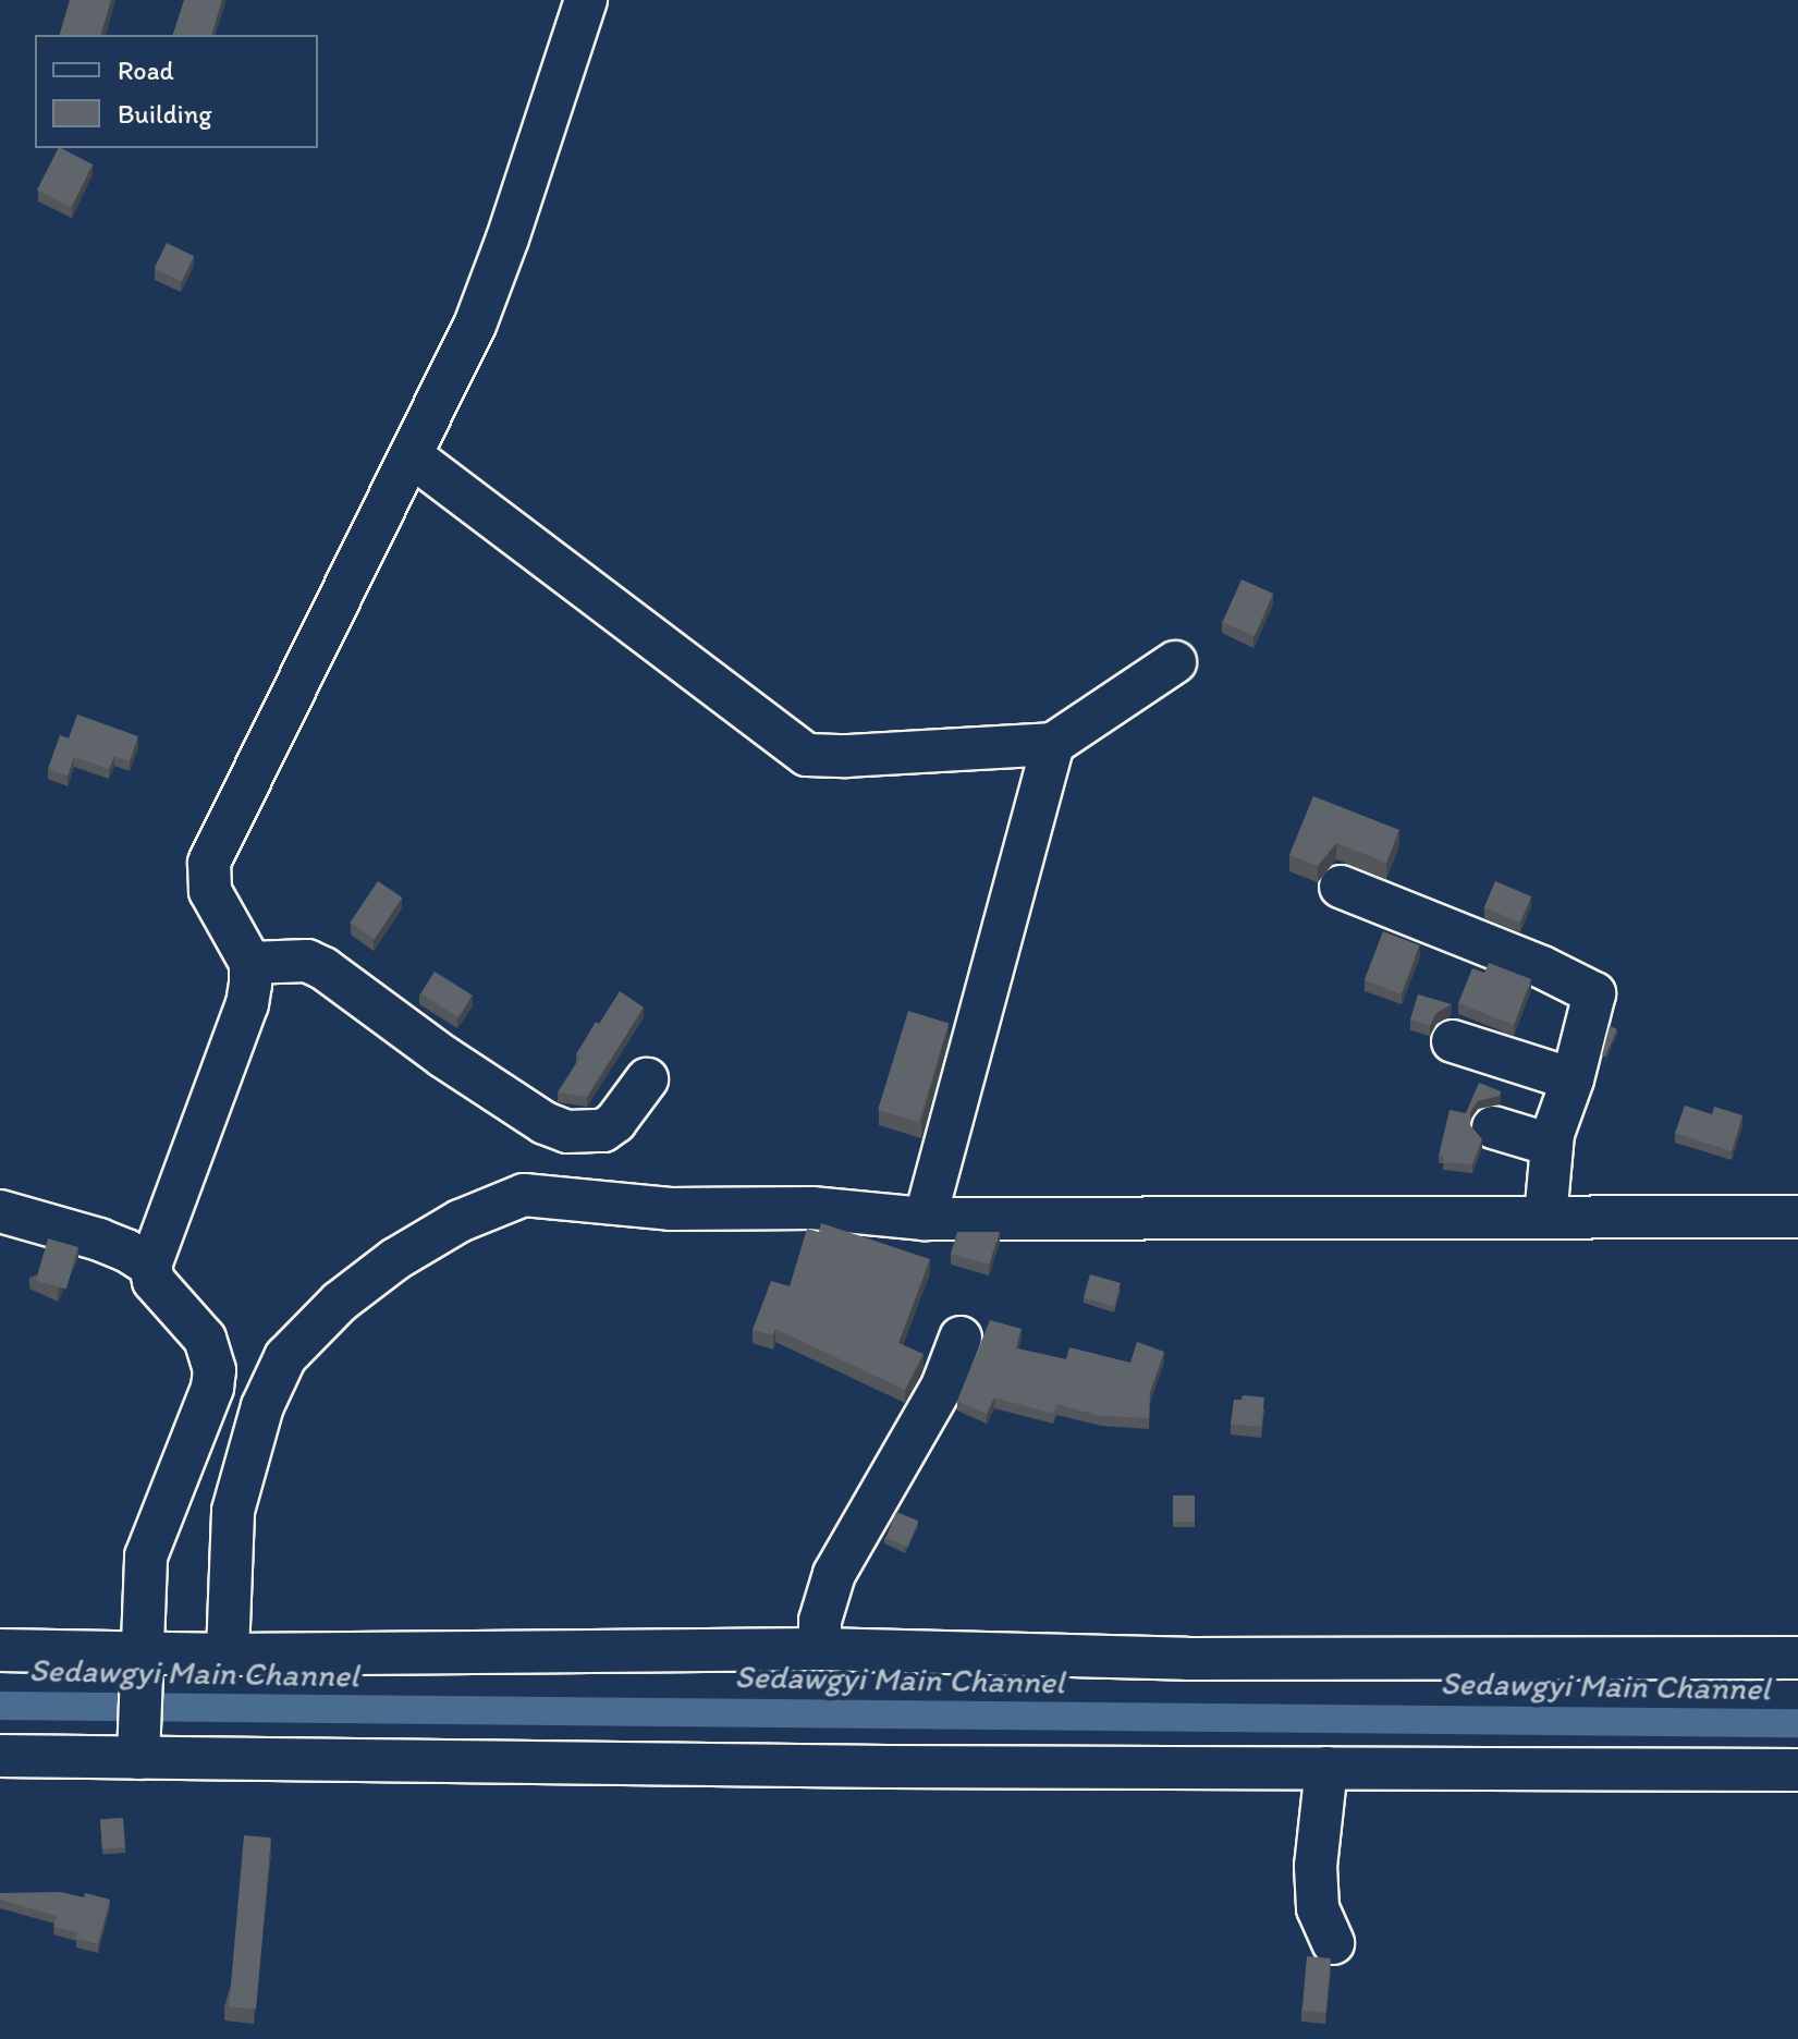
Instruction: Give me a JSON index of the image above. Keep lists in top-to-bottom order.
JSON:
{
  "water": ["Sedawgyi Main Channel"],
  "legend": ["Road", "Building"]
}
